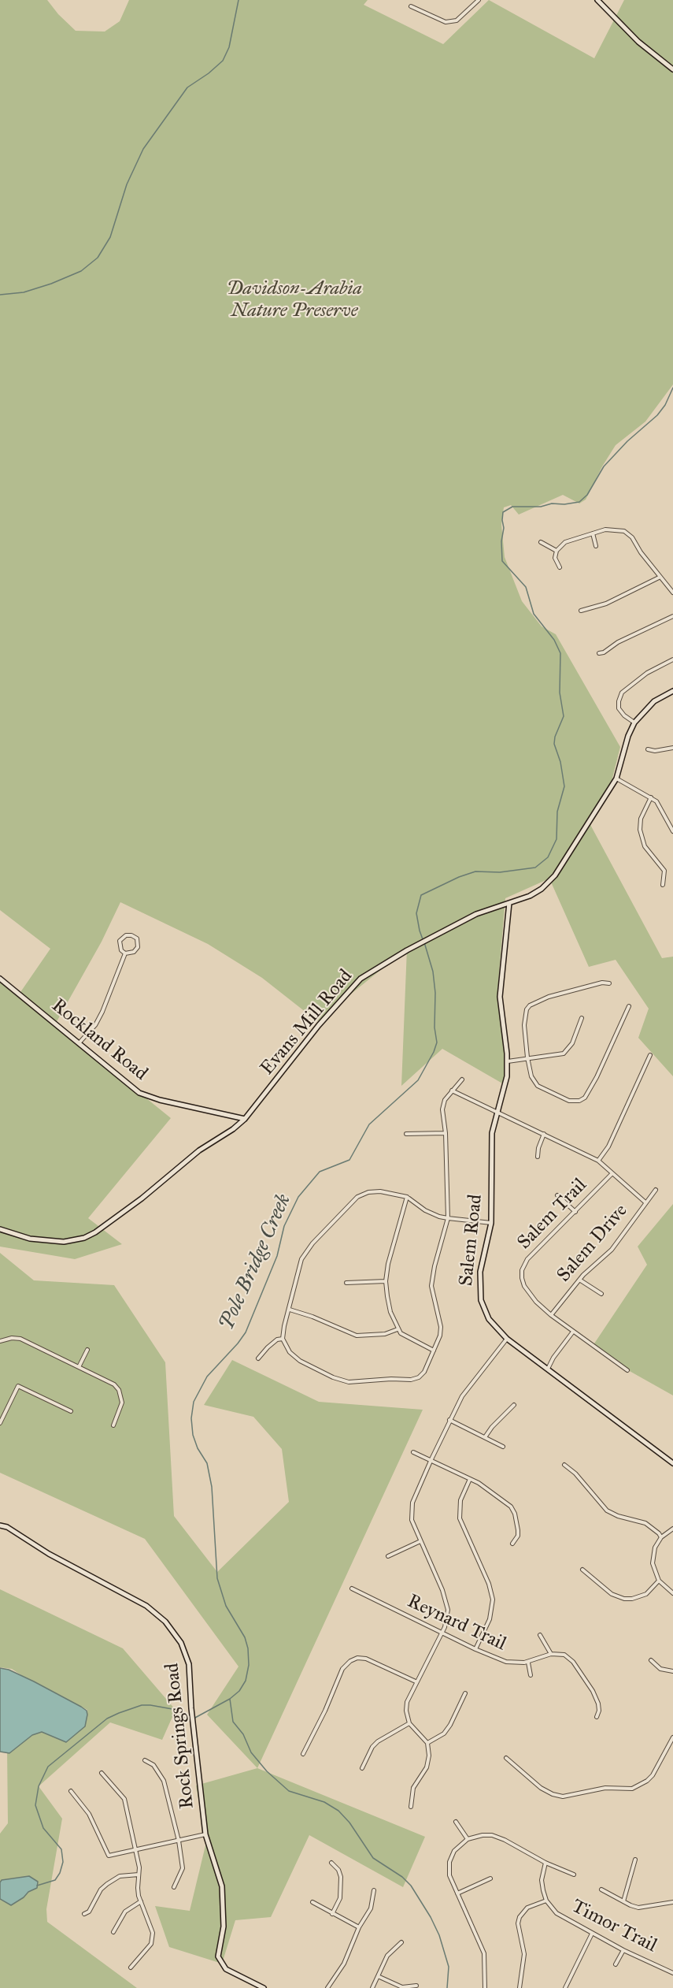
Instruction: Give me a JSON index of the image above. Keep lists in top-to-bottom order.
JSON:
{
  "streets": {
    "street": [
      "Evans Mill Road",
      "Rockland Road",
      "Salem Trail",
      "Salem Road",
      "Salem Drive",
      "Reynard Trail",
      "Rock Springs Road",
      "Timor Trail"
    ]
  },
  "crossings": [
    ["Evans Mill Road", "Rockland Road"],
    ["Evans Mill Road", "Salem Road"],
    ["Salem Trail", "Salem Drive"]
  ],
  "water": ["Pole Bridge Creek"],
  "parks": ["Davidson-Arabia Nature Preserve"]
}
